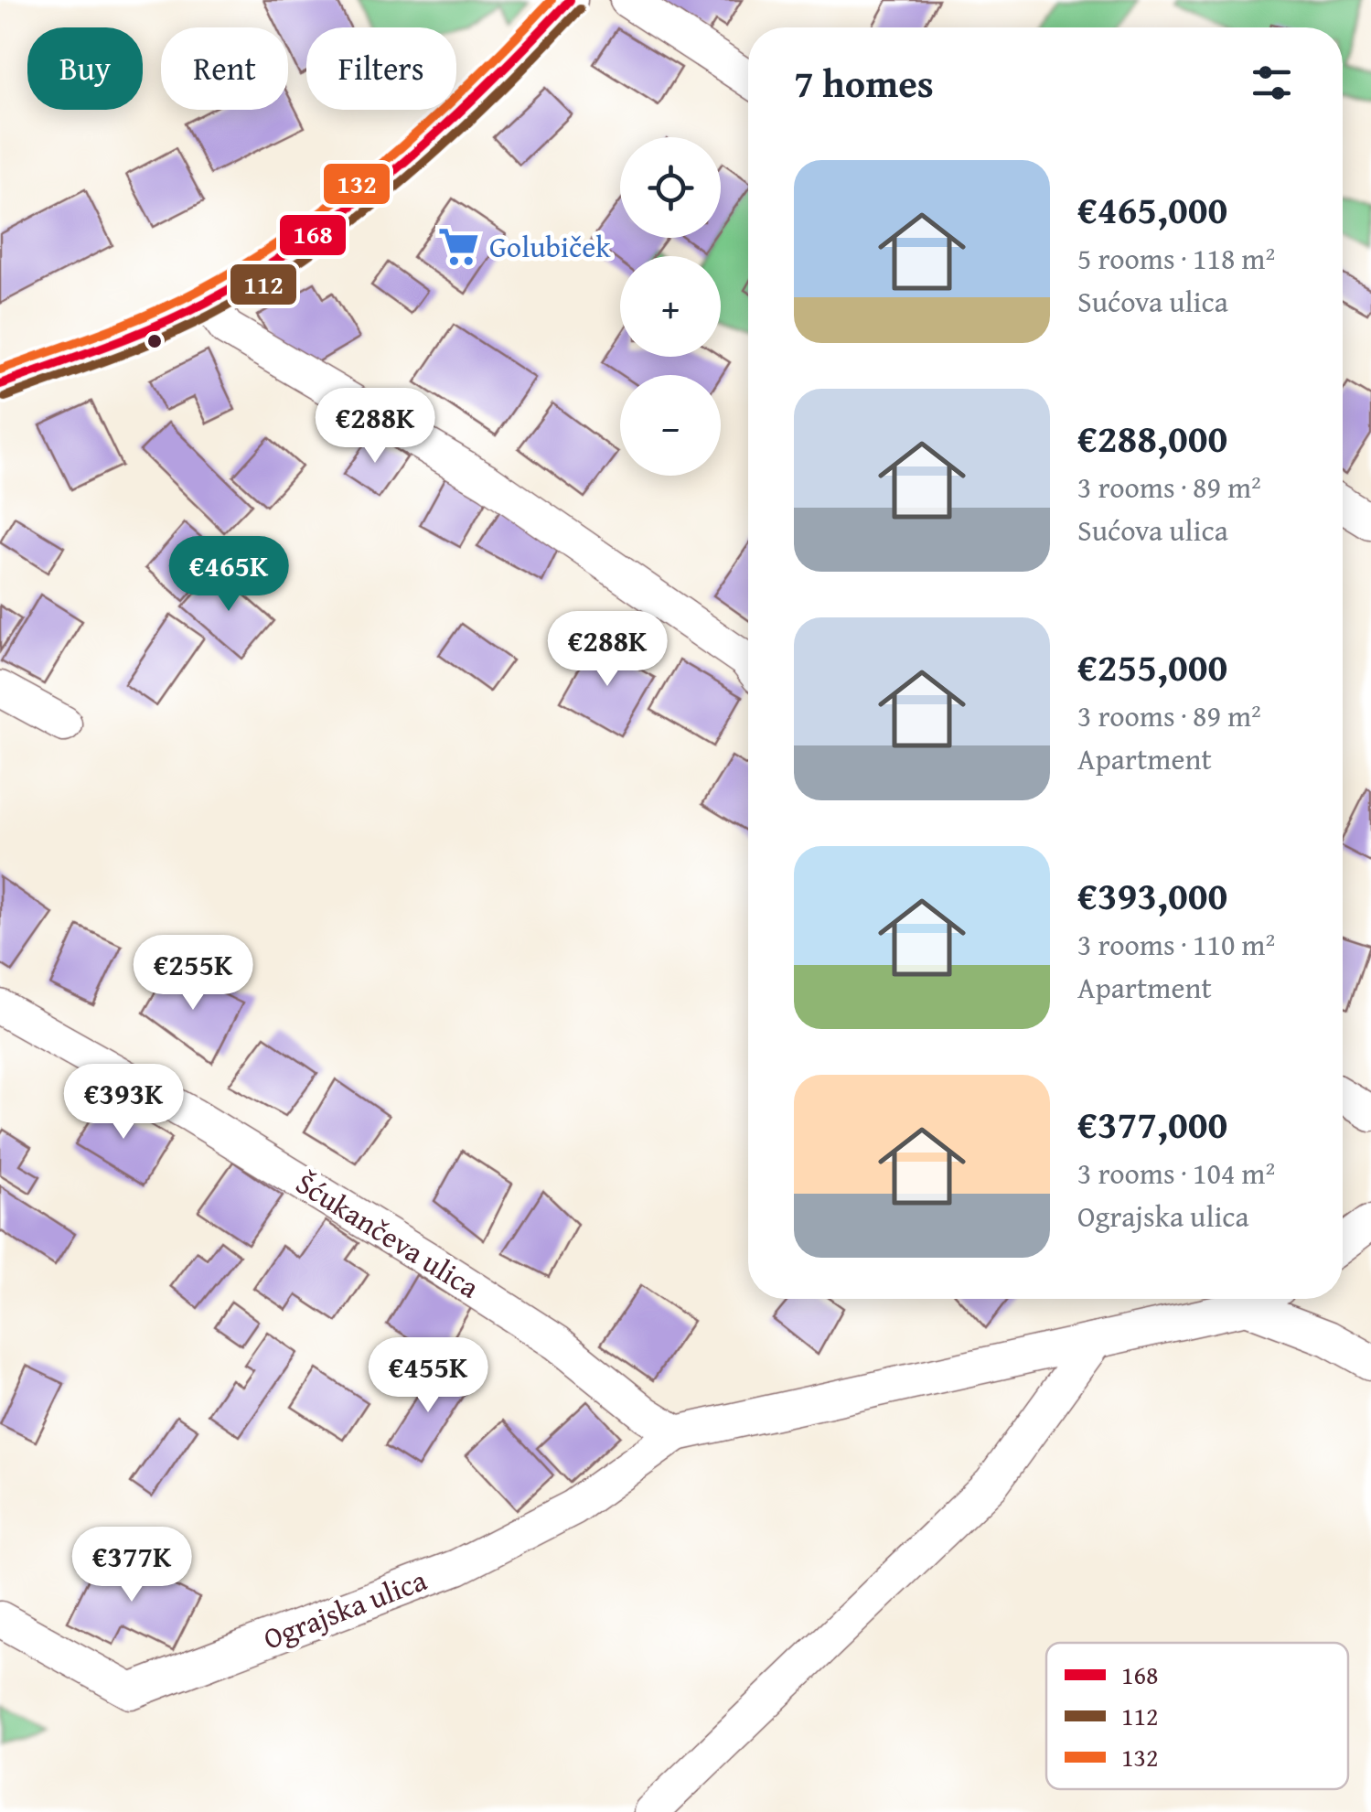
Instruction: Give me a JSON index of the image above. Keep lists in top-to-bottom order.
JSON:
{
  "streets": {
    "street": ["Šćukančeva ulica", "Ograjska ulica"]
  },
  "crossings": [
    ["Šćukančeva ulica", "Ograjska ulica"]
  ],
  "places": {
    "supermarket": ["Golubiček"]
  },
  "lines": ["transit line 168", "transit line 132", "transit line 112"],
  "legend": ["168", "112", "132"],
  "page": {
    "chip": ["Buy", "Rent", "Filters"],
    "heading": "7 homes",
    "map_buttons": ["+", "−"],
    "list": [
      {
        "name": "€465,000",
        "note": "5 rooms · 118 m² · Sućova ulica"
      },
      {
        "name": "€288,000",
        "note": "3 rooms · 89 m² · Sućova ulica"
      },
      {
        "name": "€255,000",
        "note": "3 rooms · 89 m² · Apartment"
      },
      {
        "name": "€393,000",
        "note": "3 rooms · 110 m² · Apartment"
      },
      {
        "name": "€377,000",
        "note": "3 rooms · 104 m² · Ograjska ulica"
      }
    ],
    "price": [
      "€288K",
      "€465K",
      "€288K",
      "€255K",
      "€393K",
      "€455K",
      "€377K"
    ]
  }
}
